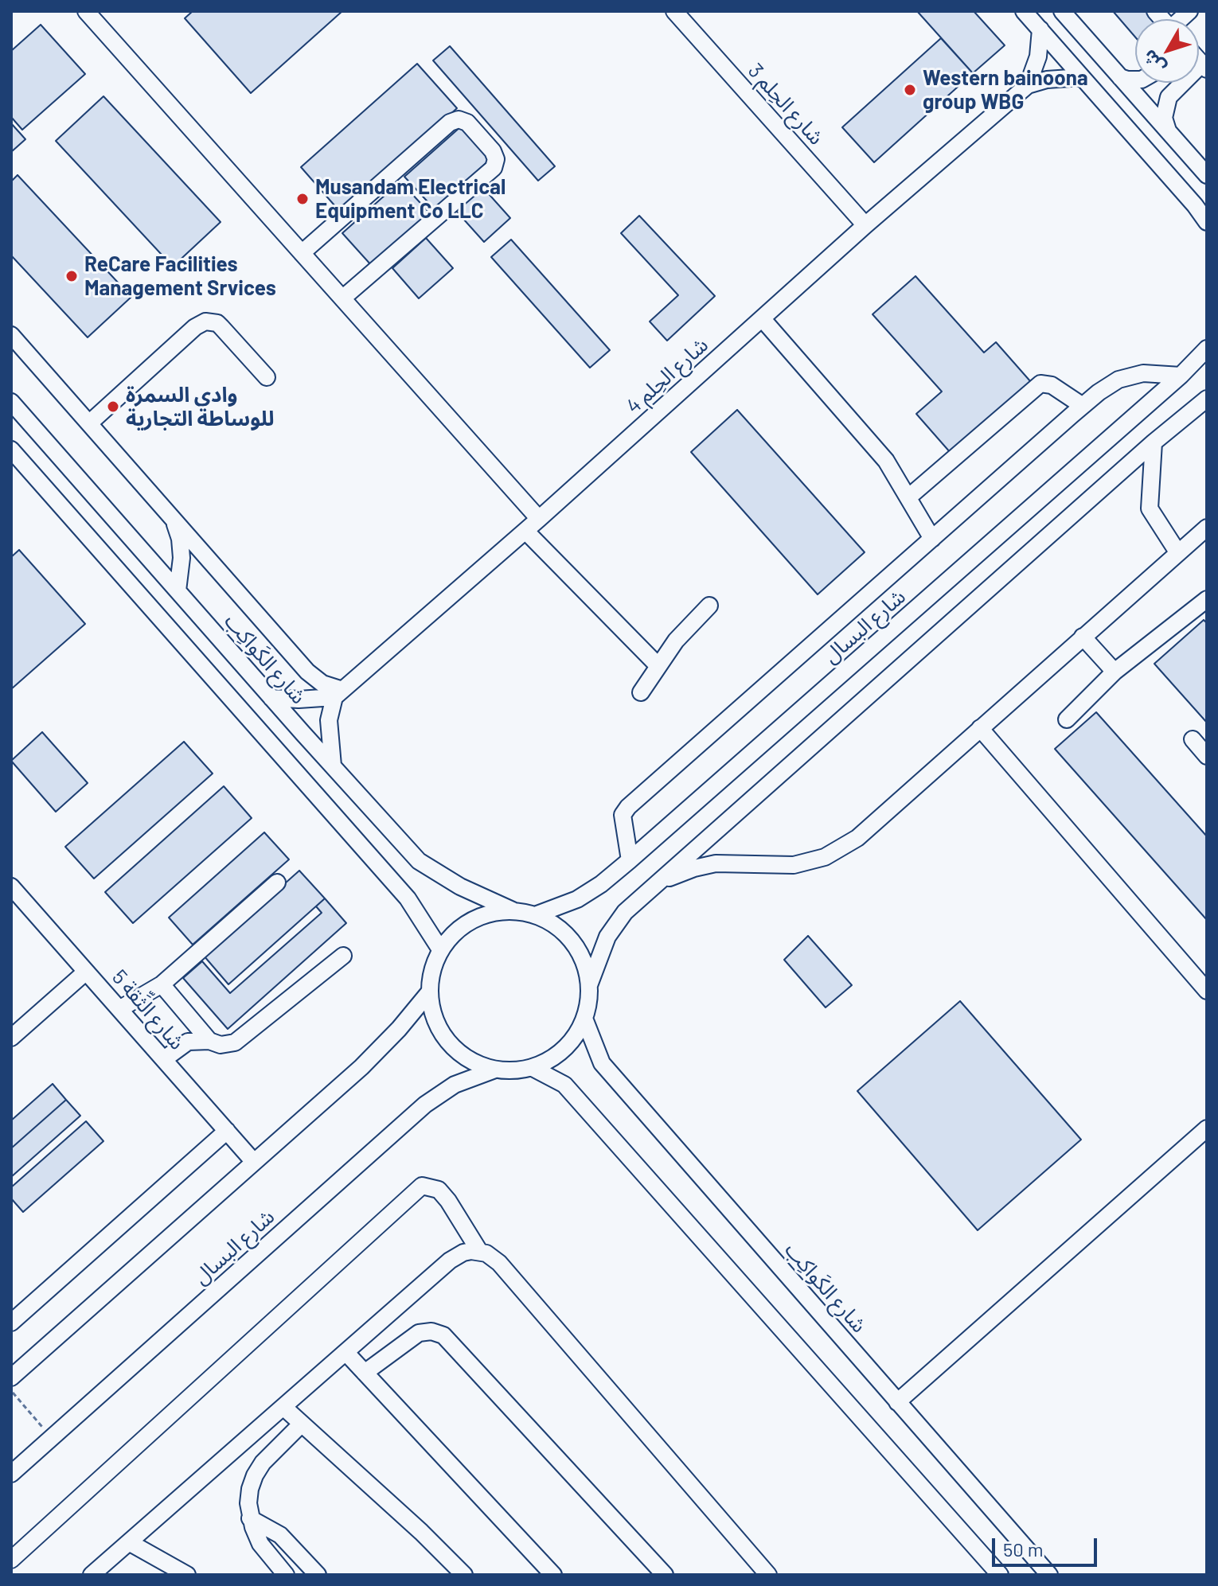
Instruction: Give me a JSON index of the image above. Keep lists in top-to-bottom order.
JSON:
{
  "streets": {
    "street": [
      "شارع الحِلم 3",
      "شارع الحِلم 4",
      "شارع البسال",
      "شارع الكَواكِب",
      "شارع الثِّقة 5"
    ]
  },
  "crossings": [
    ["شارع الحِلم 3", "شارع الحِلم 4"],
    ["شارع البسال", "شارع الكَواكِب"]
  ],
  "places": [
    "Western bainoona group WBG",
    "Musandam Electrical Equipment Co LLC",
    "ReCare Facilities Management Srvices",
    "وادي السمرة للوساطة التجارية"
  ],
  "scale_bar": "50 m",
  "north": "bottom left"
}
